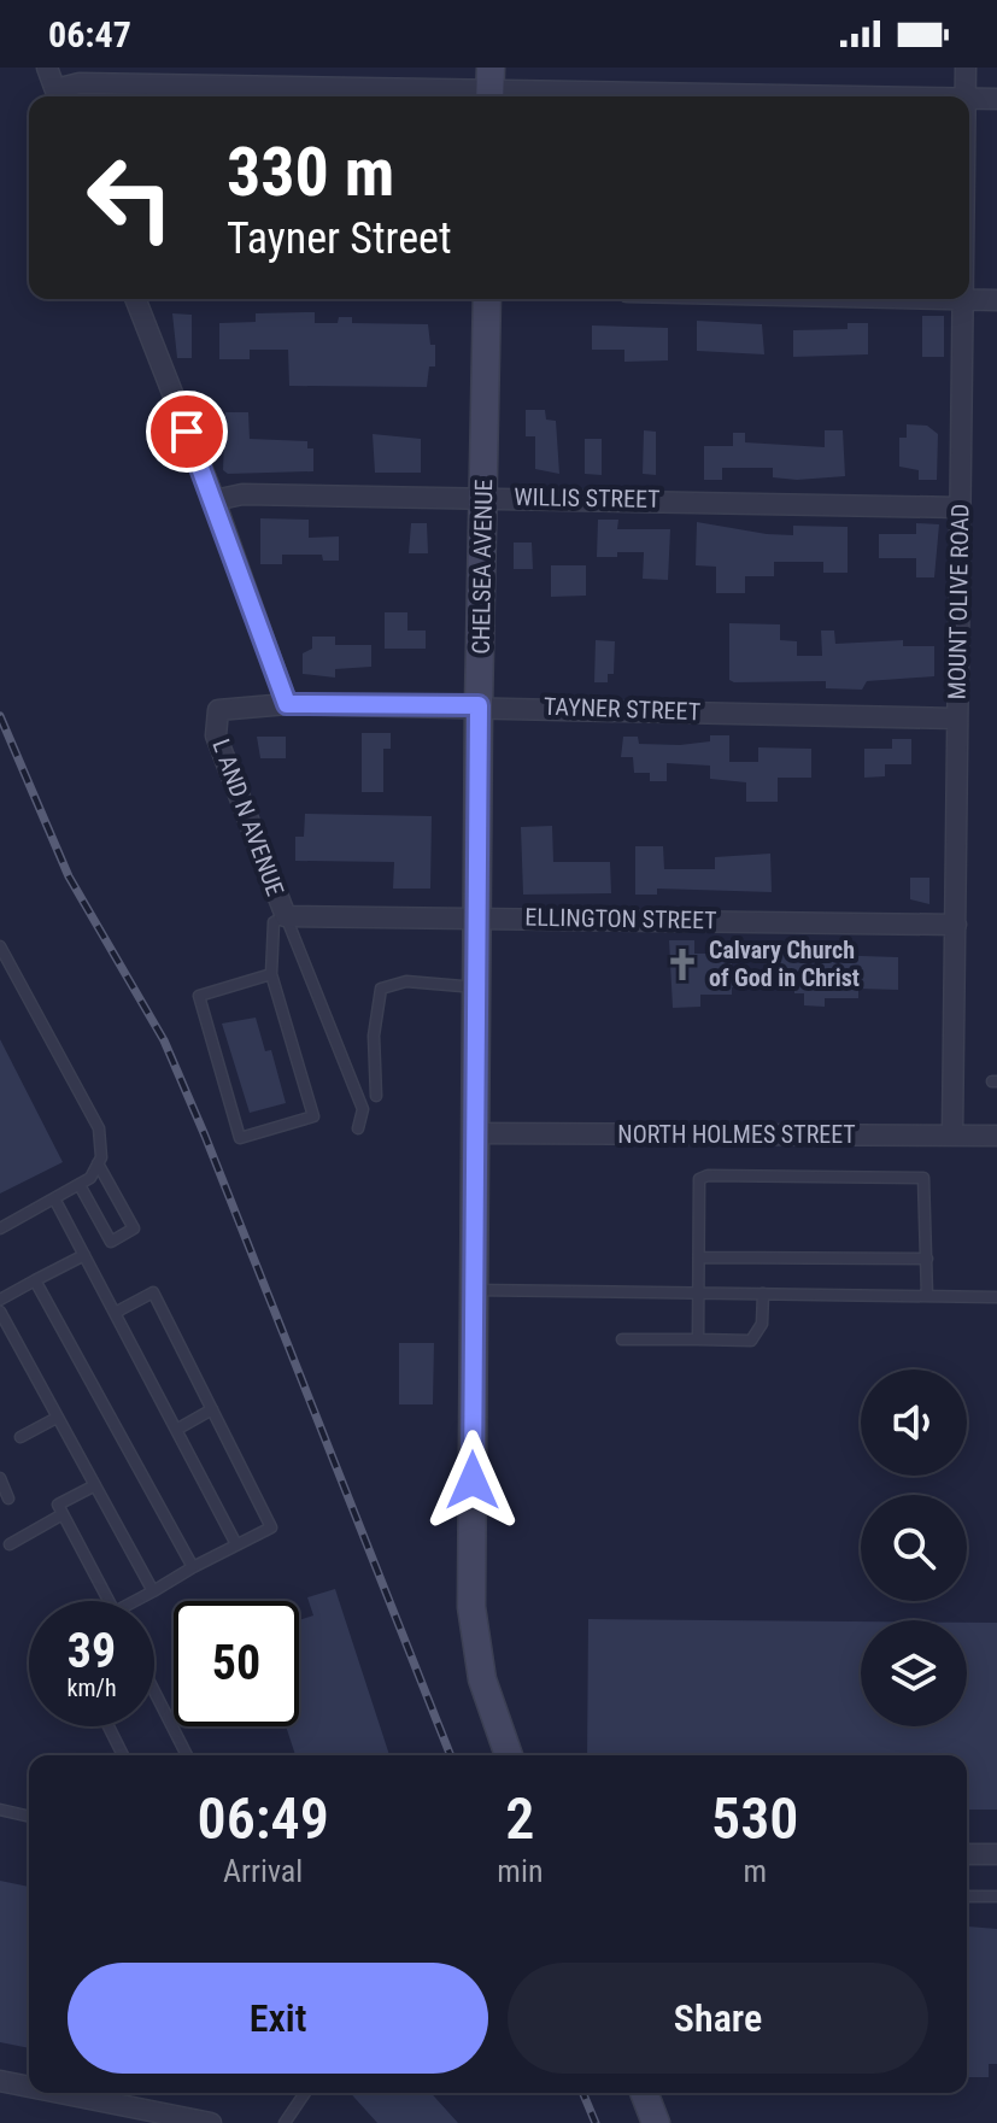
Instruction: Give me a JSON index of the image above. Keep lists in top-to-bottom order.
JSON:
{
  "streets": {
    "main road": ["CHELSEA AVENUE"],
    "street": [
      "WILLIS STREET",
      "MOUNT OLIVE ROAD",
      "TAYNER STREET",
      "L AND N AVENUE",
      "ELLINGTON STREET",
      "NORTH HOLMES STREET"
    ]
  },
  "crossings": [
    ["WILLIS STREET", "CHELSEA AVENUE"],
    ["WILLIS STREET", "MOUNT OLIVE ROAD"],
    ["CHELSEA AVENUE", "TAYNER STREET"],
    ["CHELSEA AVENUE", "ELLINGTON STREET"],
    ["CHELSEA AVENUE", "NORTH HOLMES STREET"],
    ["MOUNT OLIVE ROAD", "TAYNER STREET"],
    ["MOUNT OLIVE ROAD", "ELLINGTON STREET"],
    ["MOUNT OLIVE ROAD", "NORTH HOLMES STREET"],
    ["TAYNER STREET", "L AND N AVENUE"],
    ["L AND N AVENUE", "ELLINGTON STREET"]
  ],
  "places": {
    "church": ["Calvary Church of God in Christ"]
  },
  "page": {
    "status": "06:47",
    "turn": ["330 m", "Tayner Street"],
    "speed": "39 km/h",
    "limit": "50",
    "eta": [
      "06:49",
      "Arrival",
      "2",
      "min",
      "530",
      "m"
    ],
    "buttons": ["Exit", "Share"]
  }
}
